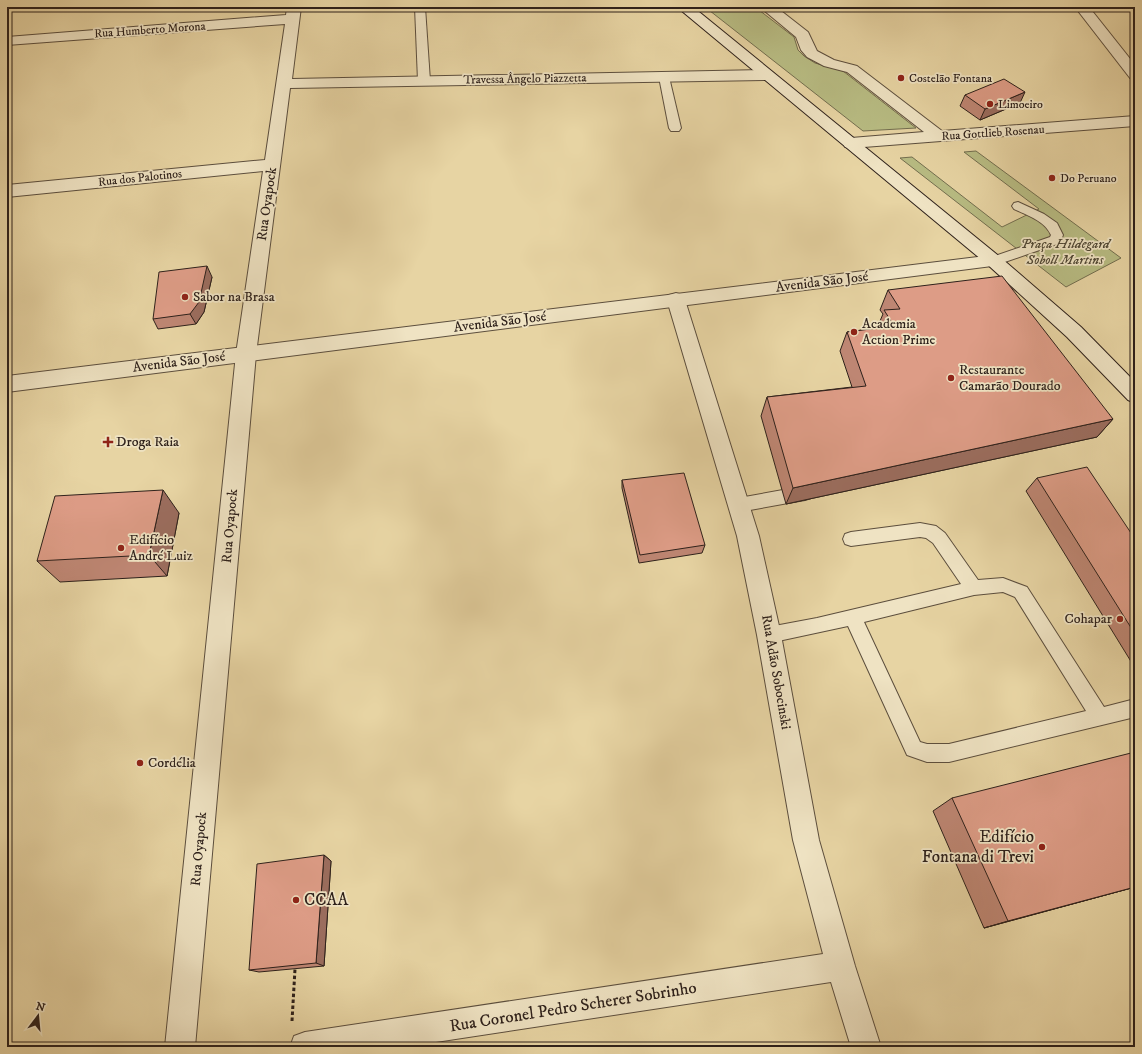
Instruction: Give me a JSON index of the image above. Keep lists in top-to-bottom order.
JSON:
{
  "streets": {
    "street": [
      "Rua Humberto Morona",
      "Travessa Ângelo Piazzetta",
      "Rua Gottlieb Rosenau",
      "Rua dos Palotinos",
      "Rua Oyapock",
      "Avenida São José",
      "Rua Adão Sobocinski",
      "Rua Coronel Pedro Scherer Sobrinho"
    ]
  },
  "crossings": [
    ["Rua Humberto Morona", "Rua Oyapock"],
    ["Travessa Ângelo Piazzetta", "Rua Oyapock"],
    ["Rua dos Palotinos", "Rua Oyapock"],
    ["Rua Oyapock", "Avenida São José"],
    ["Avenida São José", "Rua Adão Sobocinski"],
    ["Rua Adão Sobocinski", "Rua Coronel Pedro Scherer Sobrinho"]
  ],
  "parks": ["Praça Hildegard Soboll Martins"],
  "places": {
    "other": [
      "Costelão Fontana",
      "Limoeiro",
      "Do Peruano",
      "Sabor na Brasa",
      "Academia Action Prime",
      "Restaurante Camarão Dourado",
      "Edifício André Luiz",
      "Cohapar",
      "Cordélia",
      "Edifício Fontana di Trevi",
      "CCAA"
    ],
    "health": ["Droga Raia"]
  },
  "north": "top"
}
